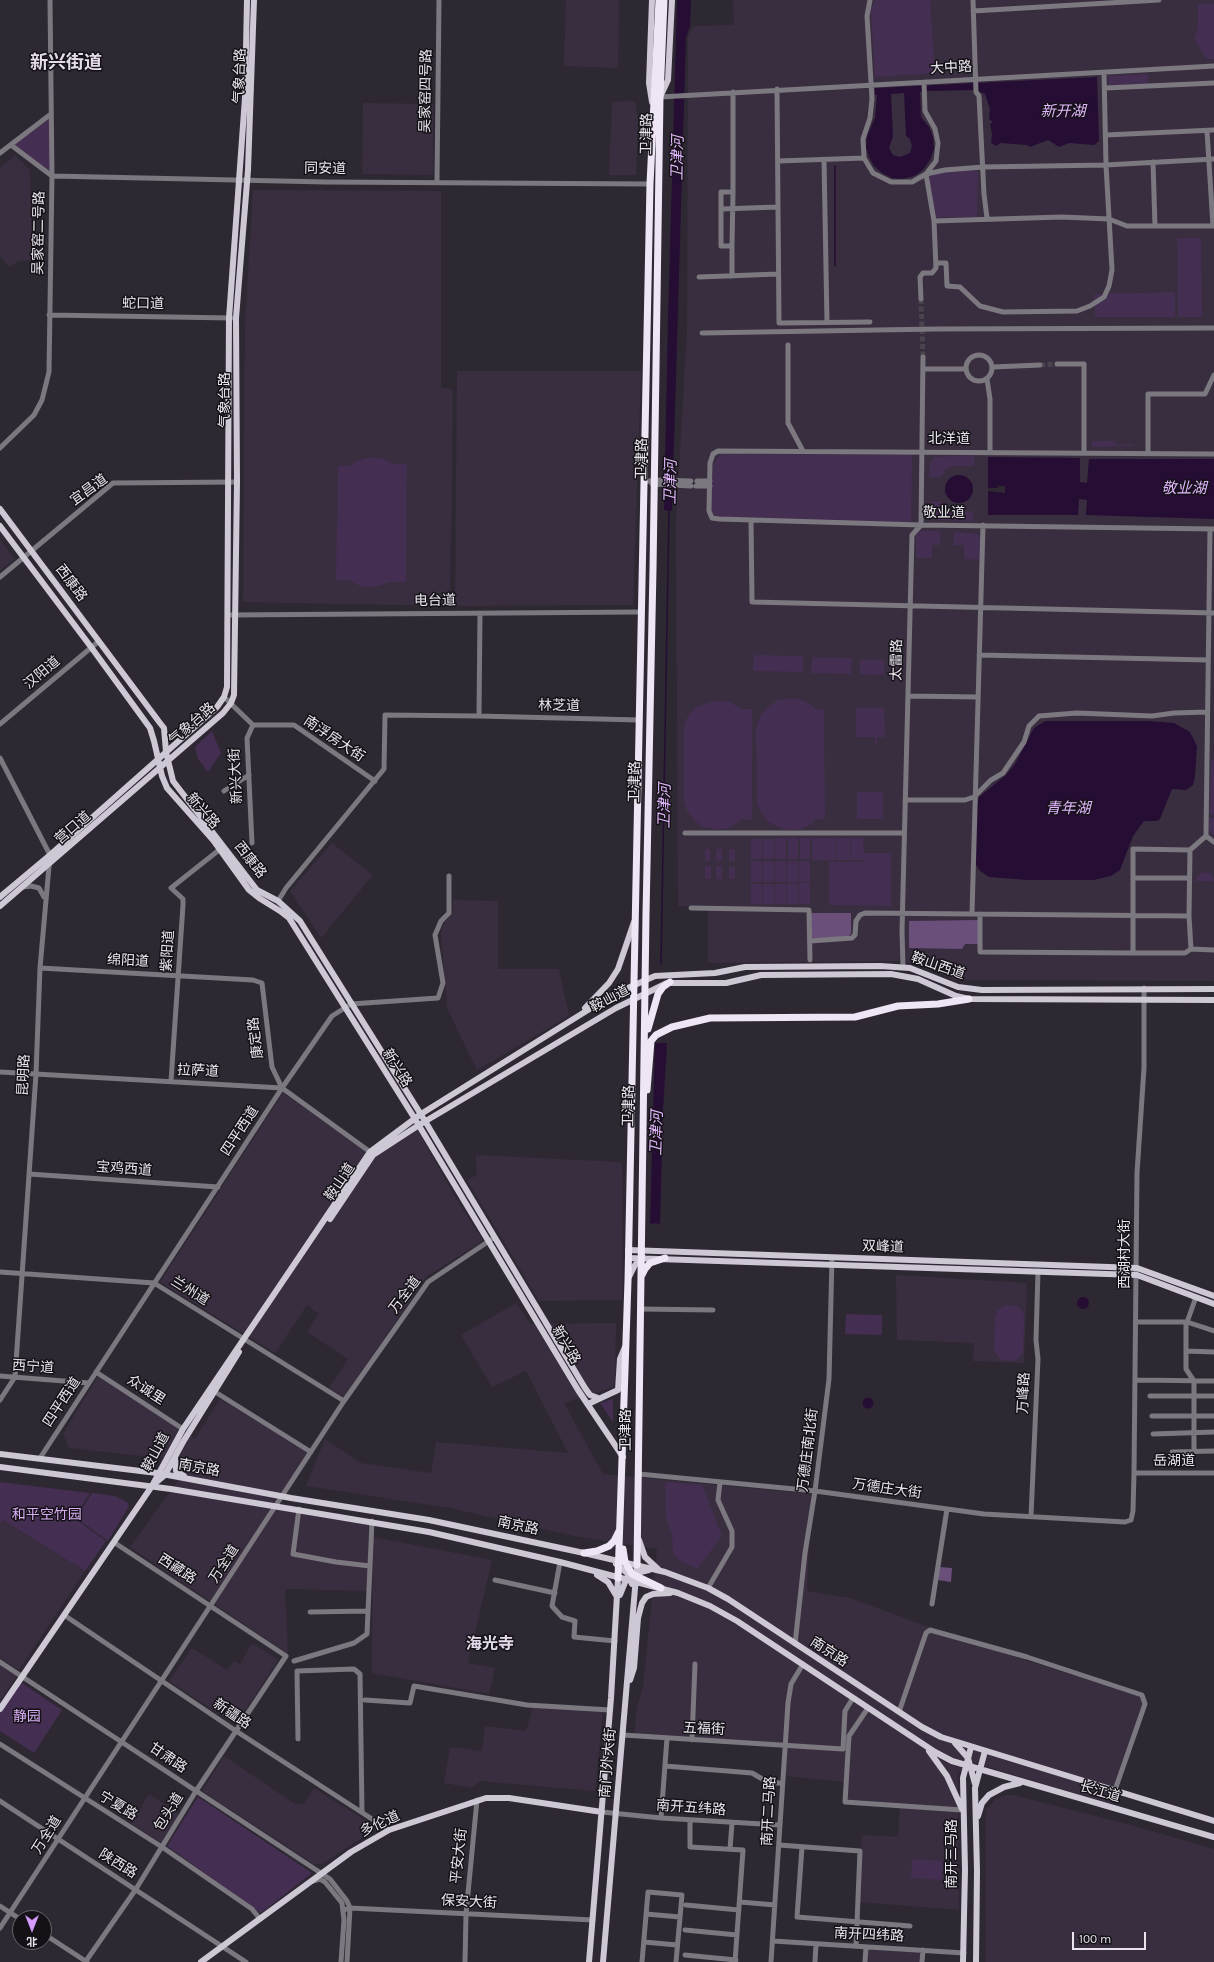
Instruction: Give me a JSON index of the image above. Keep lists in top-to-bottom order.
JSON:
{
  "streets": {
    "highway": ["卫津路"],
    "main road": [
      "气象台路",
      "西康路",
      "新兴路",
      "营口道",
      "鞍山西道",
      "鞍山道",
      "双峰道",
      "南京路",
      "南门外大街",
      "长江道",
      "多伦道",
      "南开三马路"
    ],
    "street": [
      "大中路",
      "吴家窑四号路",
      "同安道",
      "吴家窑二号路",
      "蛇口道",
      "北洋道",
      "宜昌道",
      "敬业道",
      "电台道",
      "太雷路",
      "汉阳道",
      "林芝道",
      "南浮房大街",
      "新兴大街",
      "紫阳道",
      "绵阳道",
      "康定路",
      "拉萨道",
      "昆明路",
      "四平西道",
      "宝鸡西道",
      "西湖村大街",
      "兰州道",
      "万全道",
      "西宁道",
      "众诚里",
      "万峰路",
      "万德庄南北街",
      "岳湖道",
      "万德庄大街",
      "西藏路",
      "新疆路",
      "五福街",
      "甘肃路",
      "宁夏路",
      "南开五纬路",
      "南开二马路",
      "包头道",
      "平安大街",
      "陕西路",
      "保安大街",
      "南开四纬路"
    ]
  },
  "crossings": [
    ["大中路", "卫津路"],
    ["气象台路", "同安道"],
    ["气象台路", "蛇口道"],
    ["气象台路", "宜昌道"],
    ["气象台路", "西康路"],
    ["气象台路", "电台道"],
    ["气象台路", "新兴路"],
    ["气象台路", "营口道"],
    ["吴家窑四号路", "同安道"],
    ["卫津路", "同安道"],
    ["卫津路", "电台道"],
    ["卫津路", "林芝道"],
    ["卫津路", "新兴路"],
    ["卫津路", "鞍山西道"],
    ["卫津路", "鞍山道"],
    ["卫津路", "双峰道"],
    ["卫津路", "南京路"],
    ["卫津路", "万德庄大街"],
    ["卫津路", "南门外大街"],
    ["同安道", "吴家窑二号路"],
    ["吴家窑二号路", "蛇口道"],
    ["北洋道", "敬业道"],
    ["北洋道", "太雷路"],
    ["宜昌道", "西康路"],
    ["敬业道", "太雷路"],
    ["西康路", "汉阳道"],
    ["西康路", "新兴路"],
    ["西康路", "营口道"],
    ["西康路", "鞍山道"],
    ["西康路", "四平西道"],
    ["西康路", "万全道"],
    ["太雷路", "鞍山西道"],
    ["林芝道", "南浮房大街"],
    ["南浮房大街", "新兴大街"],
    ["新兴路", "营口道"],
    ["新兴路", "紫阳道"],
    ["新兴路", "鞍山道"],
    ["新兴路", "四平西道"],
    ["新兴路", "万全道"],
    ["营口道", "昆明路"],
    ["紫阳道", "绵阳道"],
    ["紫阳道", "拉萨道"],
    ["绵阳道", "康定路"],
    ["绵阳道", "昆明路"],
    ["鞍山西道", "鞍山道"],
    ["鞍山西道", "西湖村大街"],
    ["鞍山道", "兰州道"],
    ["鞍山道", "众诚里"],
    ["鞍山道", "南京路"],
    ["鞍山道", "西藏路"],
    ["鞍山道", "新疆路"],
    ["鞍山道", "甘肃路"],
    ["康定路", "拉萨道"],
    ["康定路", "四平西道"],
    ["拉萨道", "昆明路"],
    ["拉萨道", "四平西道"],
    ["昆明路", "宝鸡西道"],
    ["昆明路", "兰州道"],
    ["昆明路", "西宁道"],
    ["四平西道", "宝鸡西道"],
    ["四平西道", "兰州道"],
    ["四平西道", "西宁道"],
    ["四平西道", "众诚里"],
    ["四平西道", "南京路"],
    ["双峰道", "西湖村大街"],
    ["双峰道", "万峰路"],
    ["双峰道", "万德庄南北街"],
    ["西湖村大街", "岳湖道"],
    ["西湖村大街", "万德庄大街"],
    ["兰州道", "万全道"],
    ["万全道", "南京路"],
    ["万全道", "西藏路"],
    ["万全道", "新疆路"],
    ["万全道", "甘肃路"],
    ["万全道", "宁夏路"],
    ["万全道", "陕西路"],
    ["万峰路", "万德庄大街"],
    ["万德庄南北街", "南京路"],
    ["万德庄南北街", "万德庄大街"],
    ["南京路", "五福街"],
    ["南京路", "南门外大街"],
    ["南京路", "长江道"],
    ["南京路", "南开二马路"],
    ["南京路", "南开三马路"],
    ["西藏路", "包头道"],
    ["新疆路", "包头道"],
    ["新疆路", "多伦道"],
    ["五福街", "南门外大街"],
    ["五福街", "南开二马路"],
    ["甘肃路", "包头道"],
    ["甘肃路", "多伦道"],
    ["甘肃路", "保安大街"],
    ["南门外大街", "南开五纬路"],
    ["南门外大街", "多伦道"],
    ["南门外大街", "保安大街"],
    ["长江道", "南开三马路"],
    ["宁夏路", "包头道"],
    ["宁夏路", "多伦道"],
    ["南开五纬路", "南开二马路"],
    ["南开五纬路", "多伦道"],
    ["南开二马路", "南开四纬路"],
    ["包头道", "陕西路"],
    ["多伦道", "平安大街"],
    ["多伦道", "陕西路"],
    ["南开三马路", "南开四纬路"],
    ["平安大街", "保安大街"]
  ],
  "districts": ["新兴街道", "海光寺"],
  "water": [
    "新开湖",
    "卫津河",
    "敬业湖",
    "青年湖"
  ],
  "parks": ["和平空竹园", "静园"],
  "scale_bar": "100 m",
  "north": "bottom"
}
